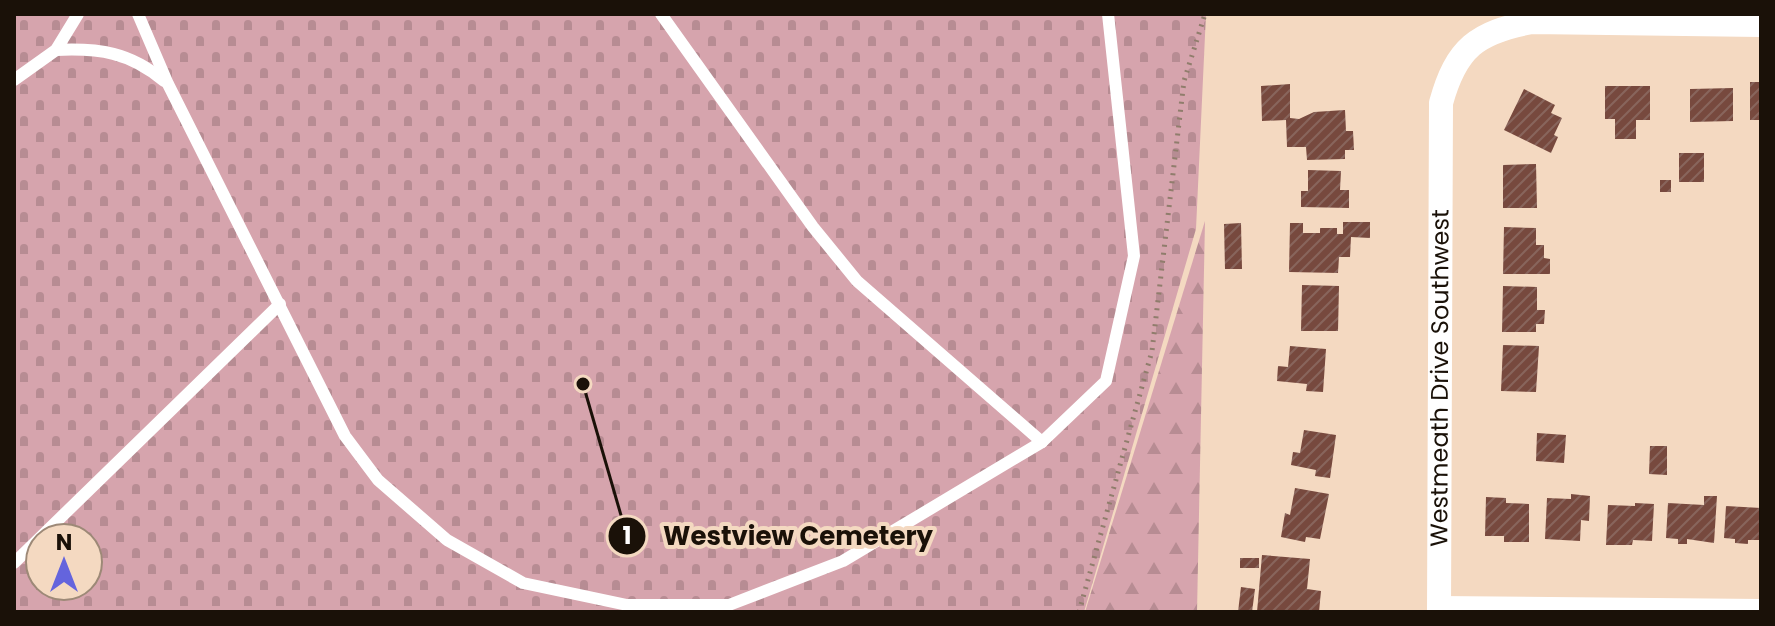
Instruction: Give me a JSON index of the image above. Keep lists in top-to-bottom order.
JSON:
{
  "streets": {
    "street": ["Westmeath Drive Southwest"]
  },
  "places": ["Westview Cemetery"],
  "north": "top"
}
